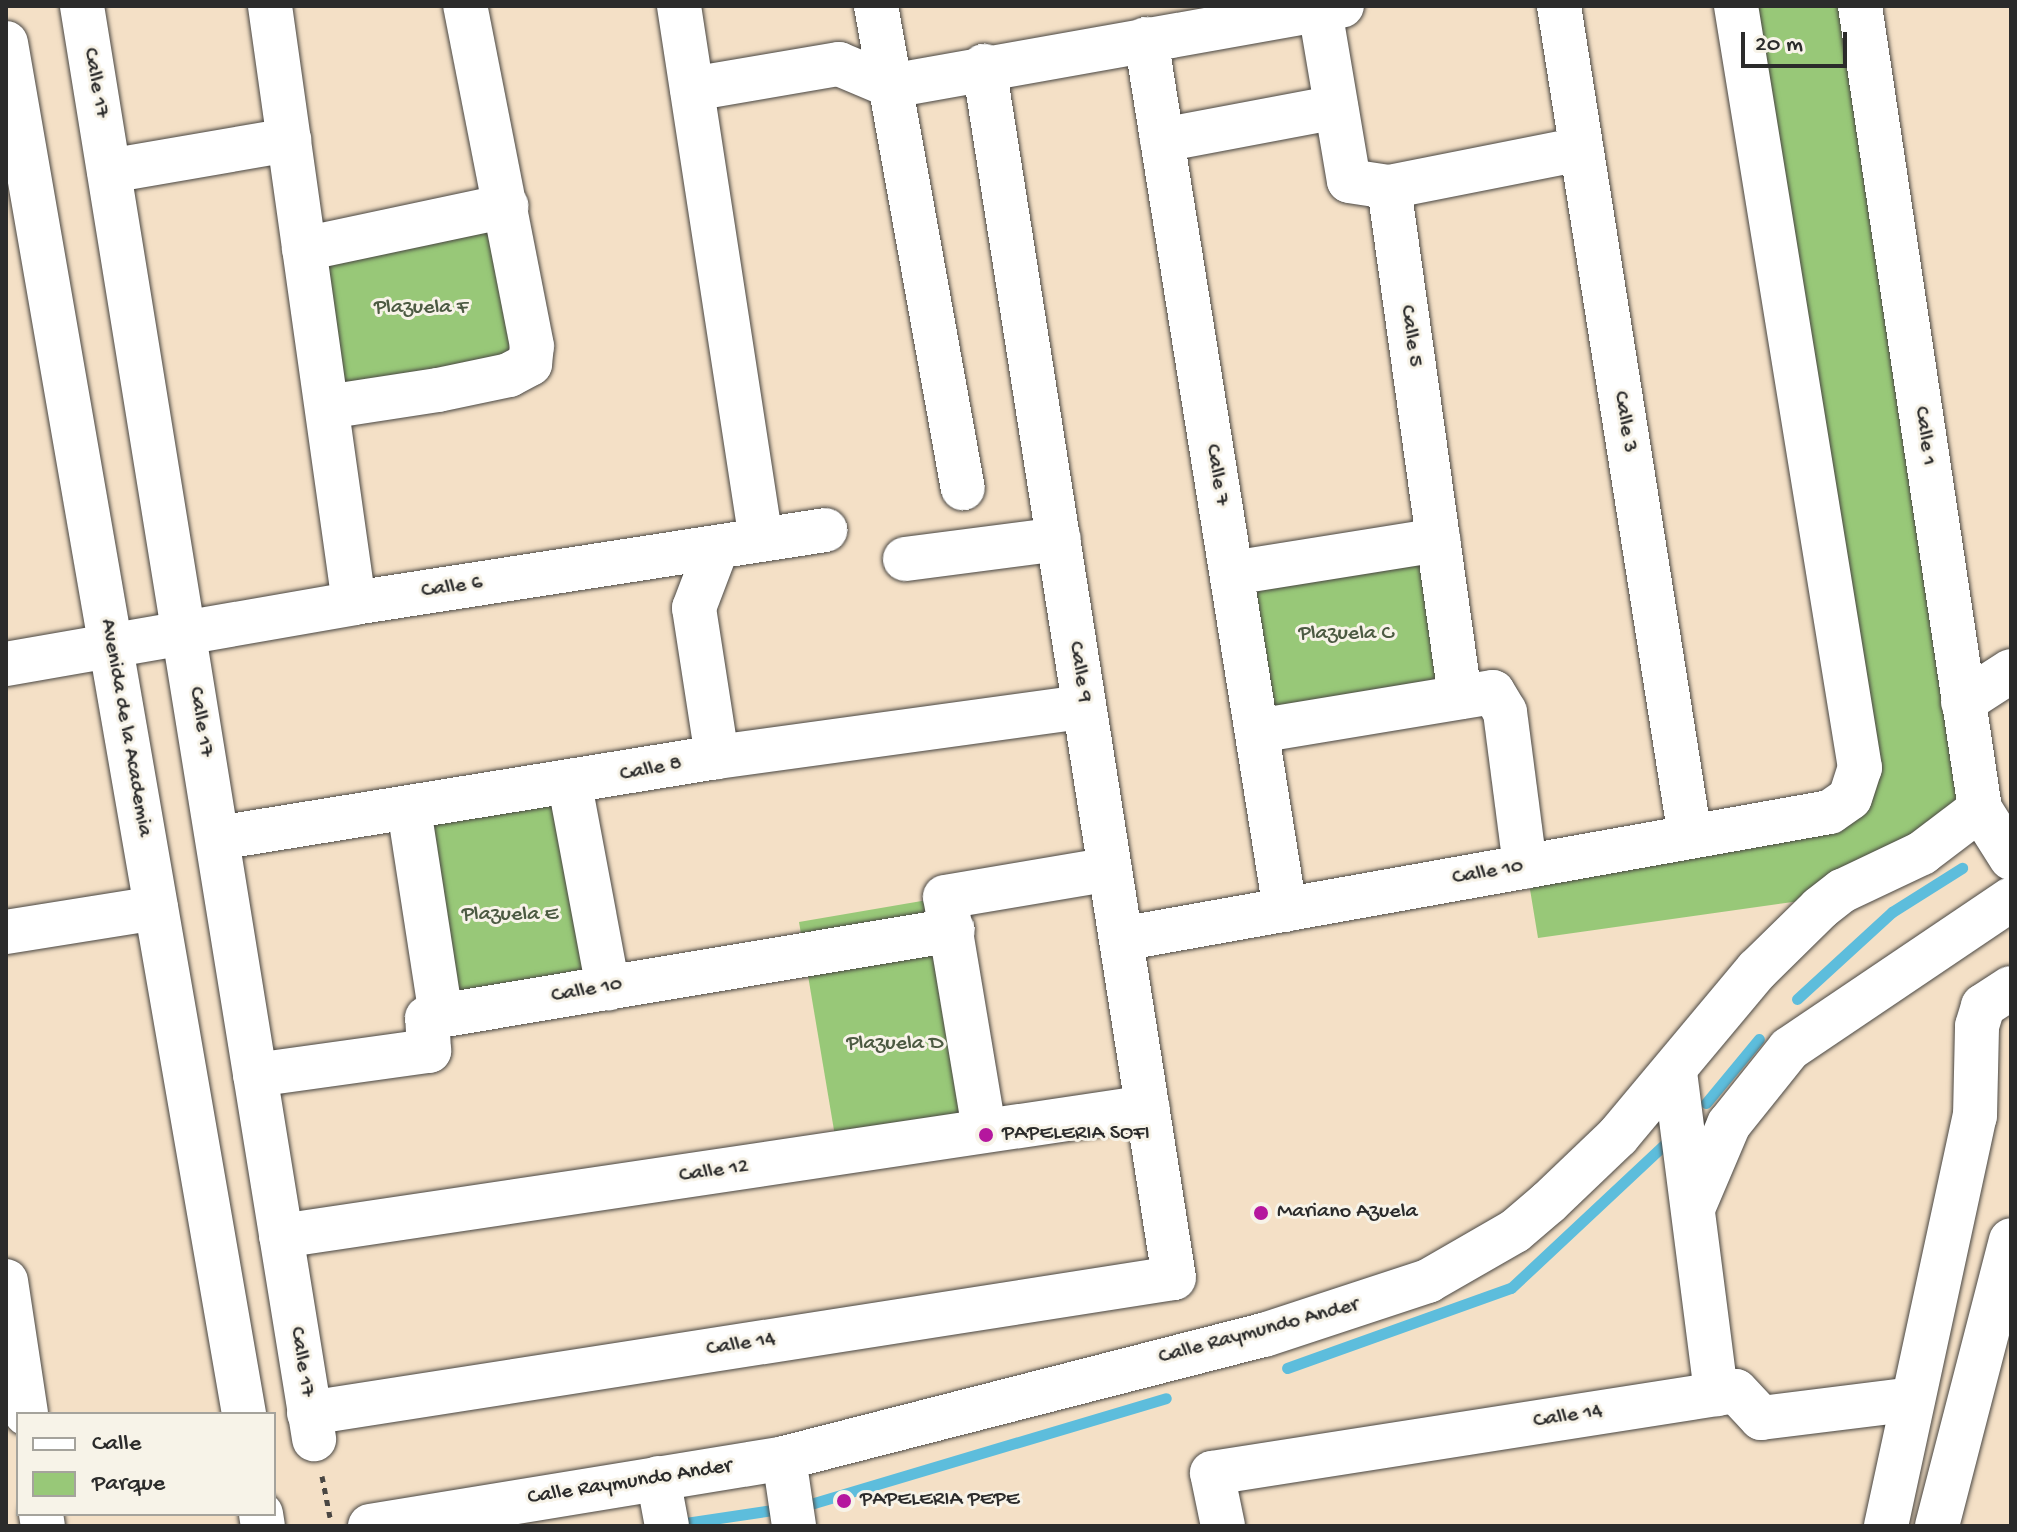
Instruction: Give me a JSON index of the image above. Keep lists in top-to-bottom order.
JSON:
{
  "streets": {
    "street": [
      "Calle 17",
      "Calle 5",
      "Calle 3",
      "Calle 1",
      "Calle 7",
      "Calle 6",
      "Calle 9",
      "Avenida de la Academia",
      "Calle 8",
      "Calle 10",
      "Calle 12",
      "Calle Raymundo Ander",
      "Calle 14"
    ]
  },
  "crossings": [
    ["Calle 17", "Calle 6"],
    ["Calle 17", "Calle 8"],
    ["Calle 17", "Calle 12"],
    ["Calle 17", "Calle 14"],
    ["Calle 5", "Calle 10"],
    ["Calle 3", "Calle 10"],
    ["Calle 1", "Calle Raymundo Ander"],
    ["Calle 7", "Calle 10"],
    ["Calle 6", "Avenida de la Academia"],
    ["Calle 9", "Calle 8"],
    ["Calle 9", "Calle 10"],
    ["Calle 9", "Calle 12"],
    ["Calle 9", "Calle 14"]
  ],
  "parks": [
    "Plazuela F",
    "Plazuela C",
    "Plazuela E",
    "Plazuela D"
  ],
  "places": ["PAPELERIA SOFI", "Mariano Azuela", "PAPELERIA PEPE"],
  "legend": ["Calle", "Parque"],
  "scale_bar": "20 m"
}
